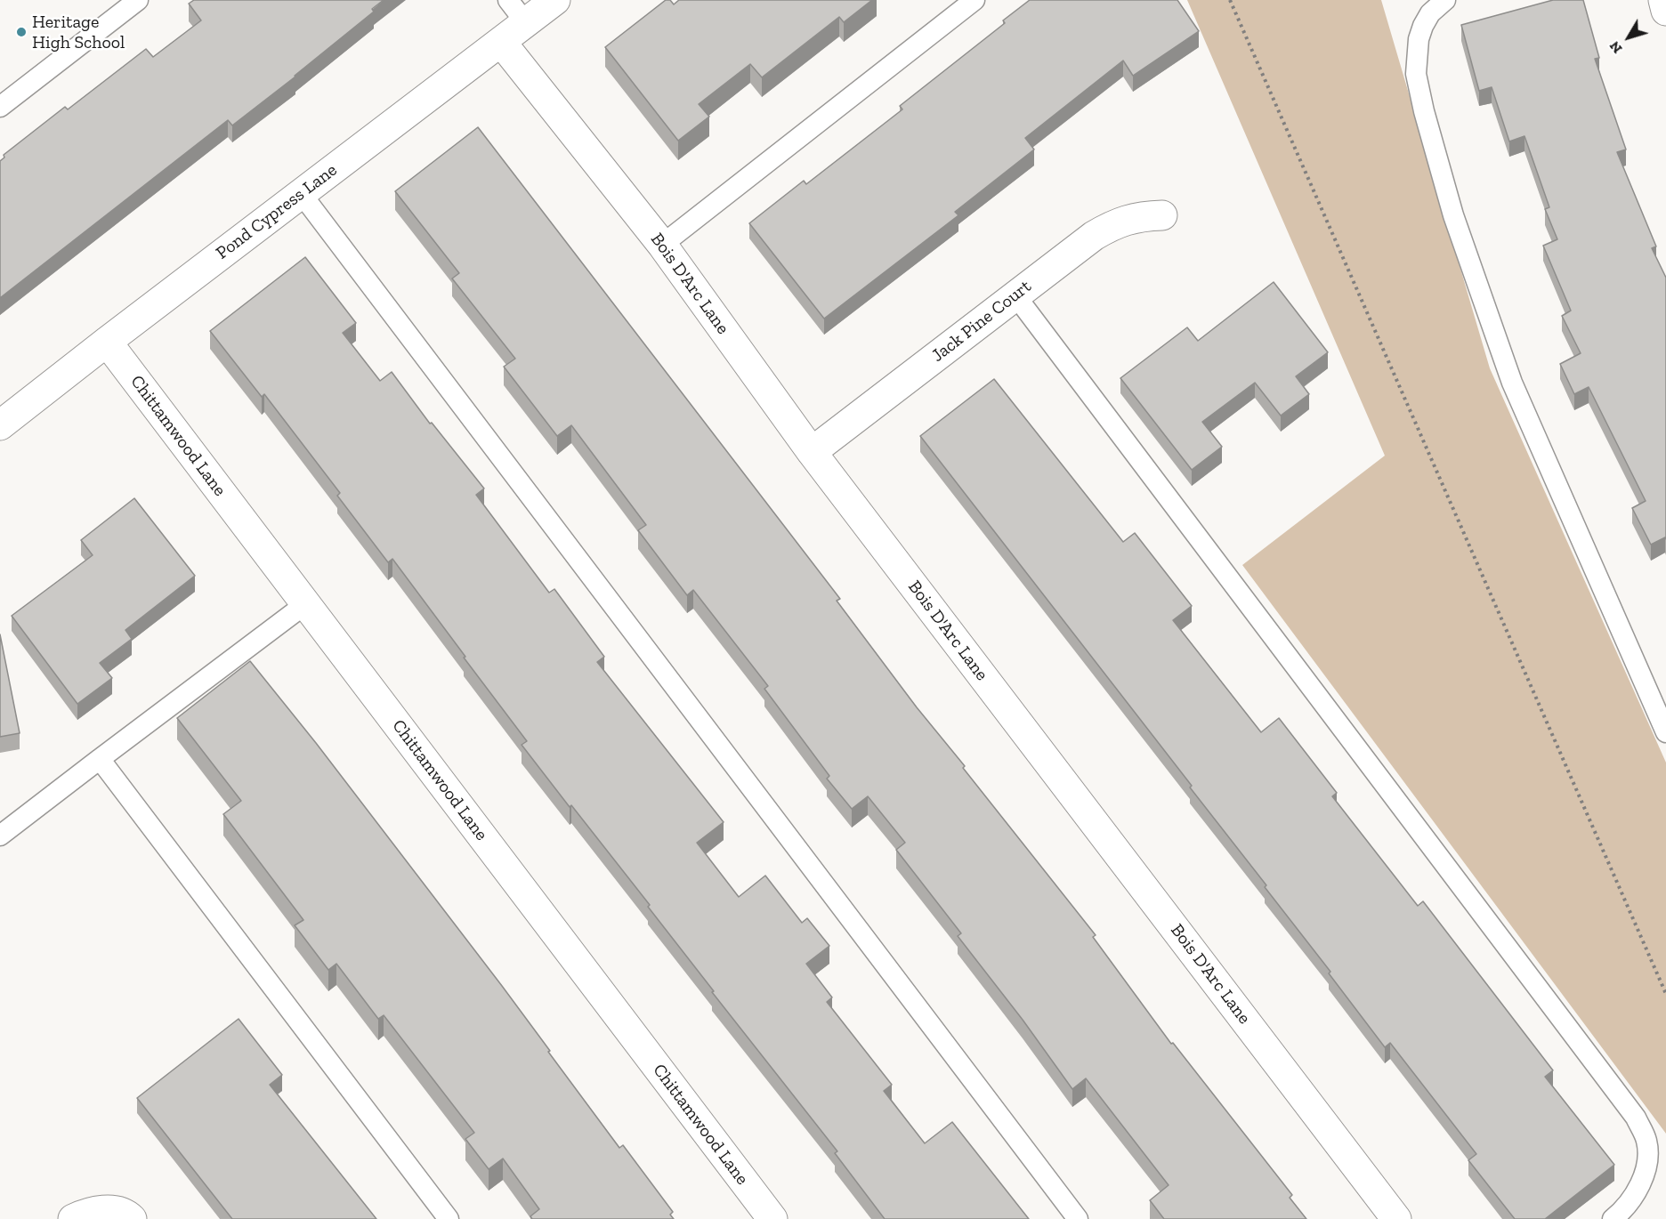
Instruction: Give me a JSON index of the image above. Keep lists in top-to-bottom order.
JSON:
{
  "streets": {
    "street": [
      "Pond Cypress Lane",
      "Bois D'Arc Lane",
      "Jack Pine Court",
      "Chittamwood Lane"
    ]
  },
  "crossings": [
    ["Pond Cypress Lane", "Bois D'Arc Lane"],
    ["Pond Cypress Lane", "Chittamwood Lane"],
    ["Bois D'Arc Lane", "Jack Pine Court"]
  ],
  "places": ["Heritage High School"],
  "north": "bottom left"
}
